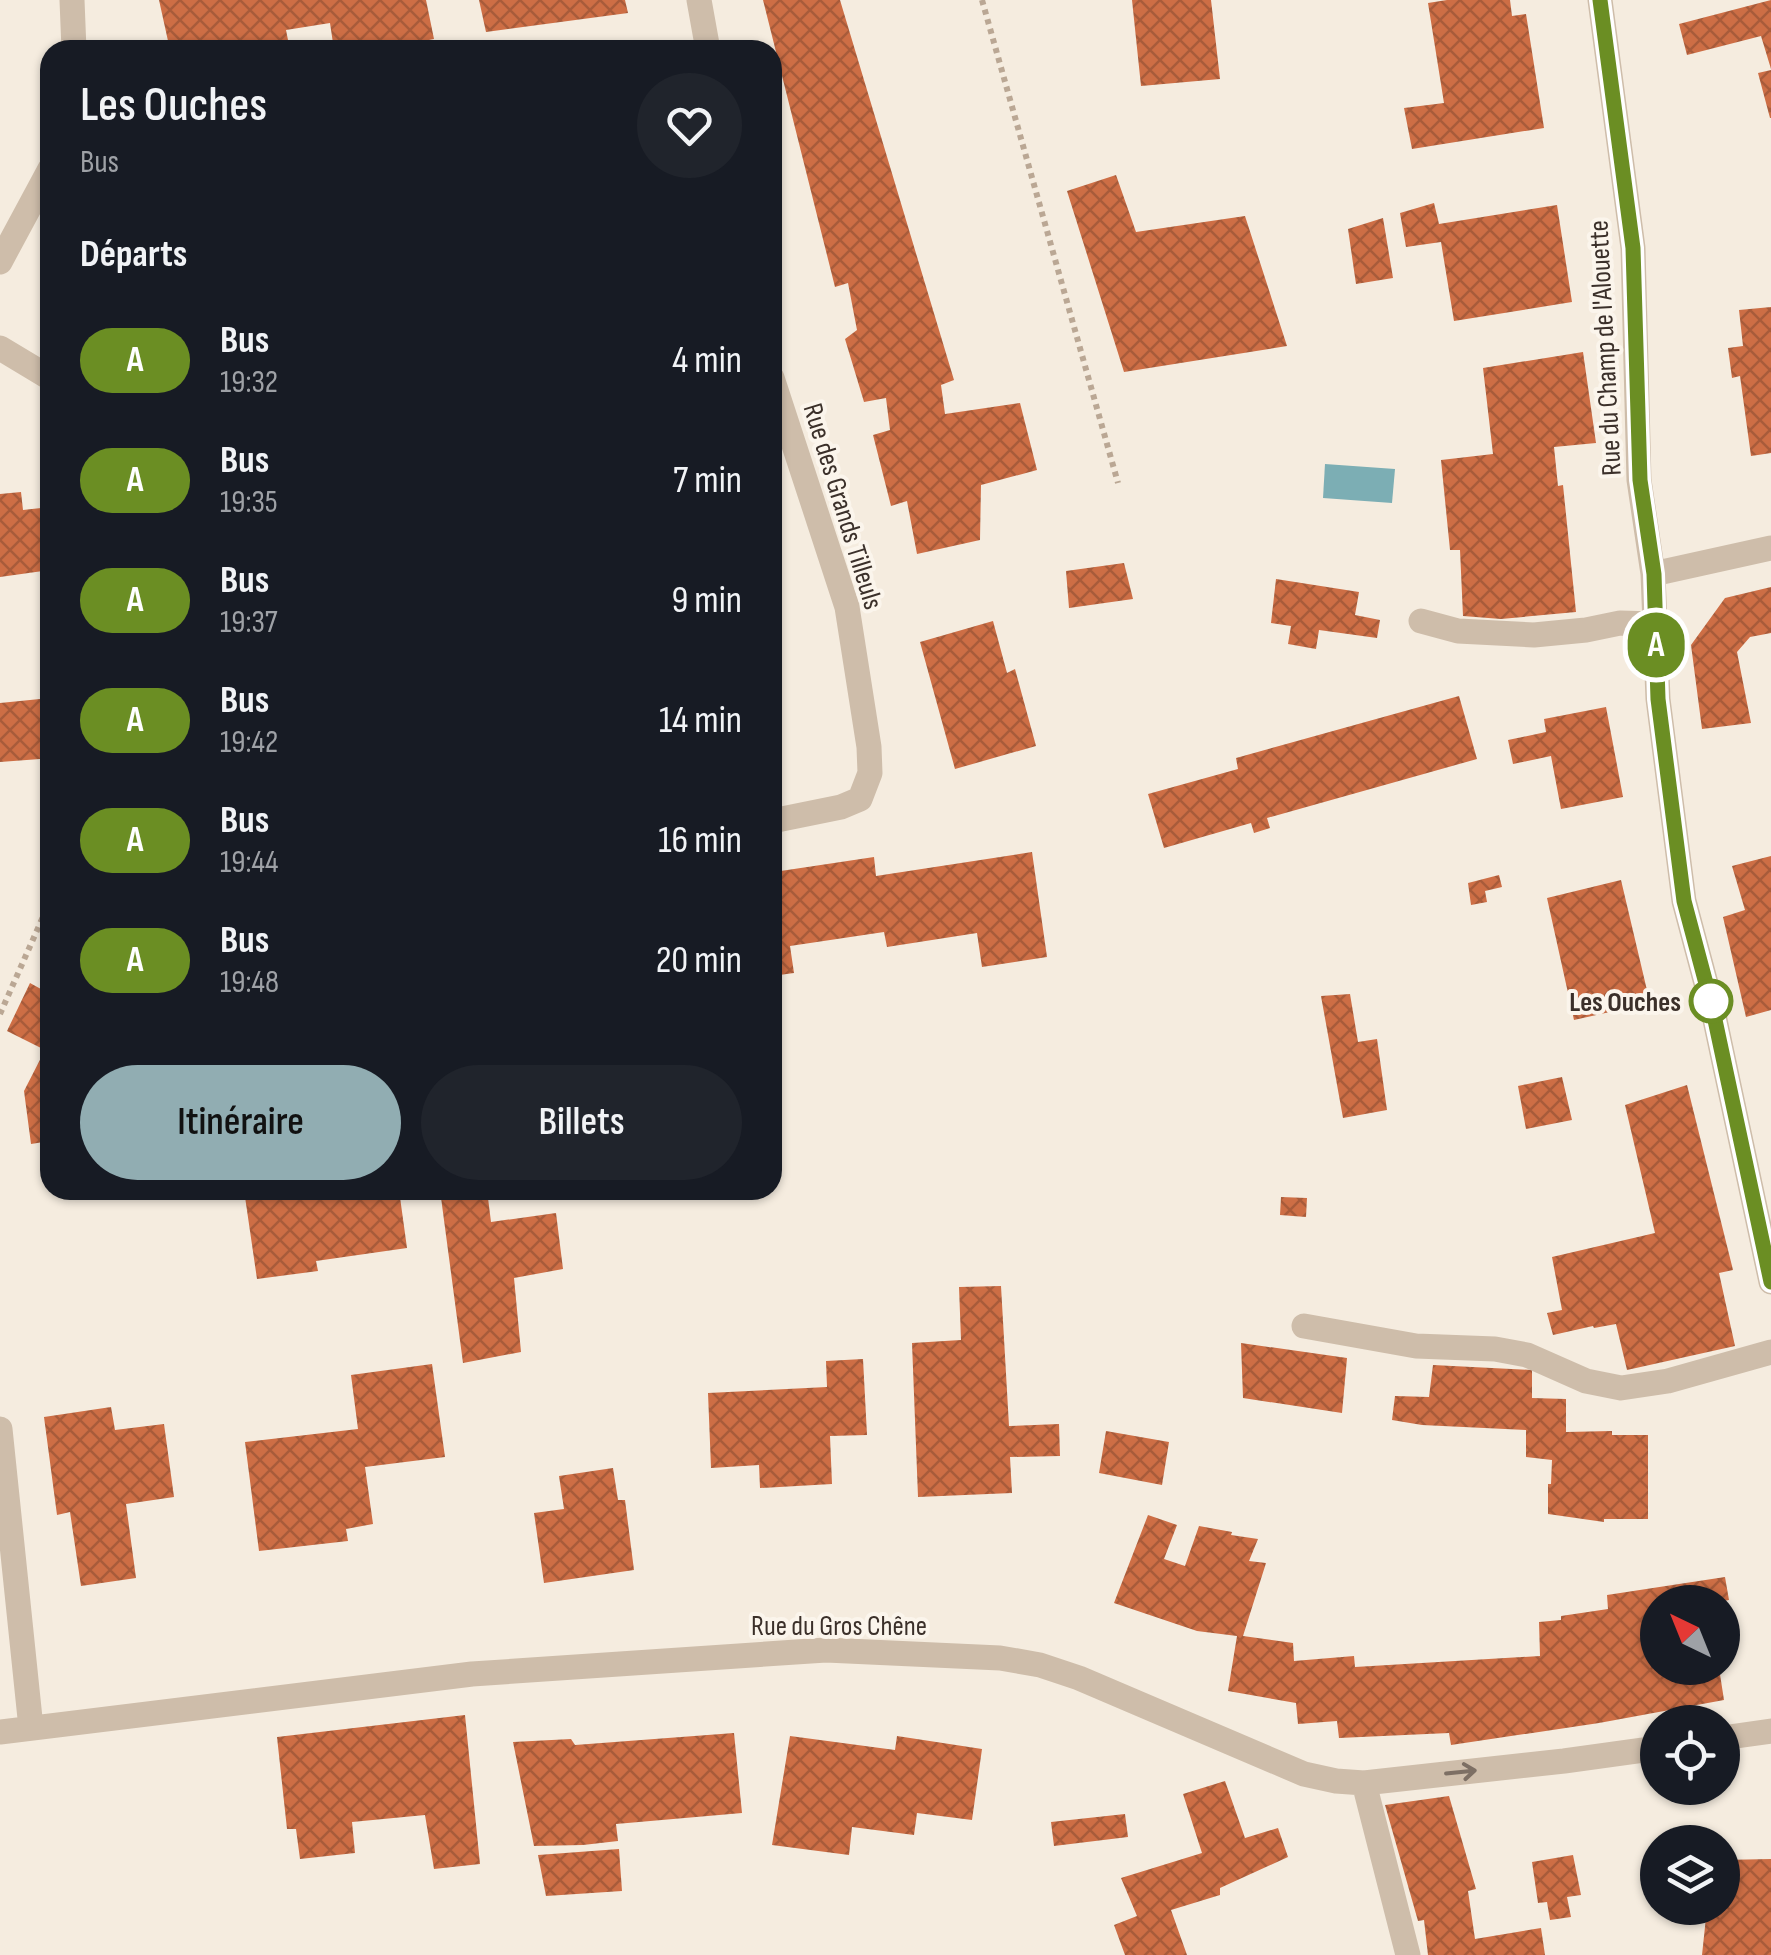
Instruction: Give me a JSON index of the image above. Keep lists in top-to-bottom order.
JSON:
{
  "streets": {
    "street": ["Rue du Champ de l'Alouette", "Rue des Grands Tilleuls", "Rue du Gros Chêne"]
  },
  "places": ["Les Ouches"],
  "lines": ["bus line A"],
  "north": "top left",
  "page": {
    "on_map": "A",
    "heading": [
      ["Les Ouches", "Bus"],
      "Départs"
    ],
    "list": [
      {
        "mark": "A",
        "name": "Bus",
        "note": "19:32",
        "value": "4 min"
      },
      {
        "mark": "A",
        "name": "Bus",
        "note": "19:35",
        "value": "7 min"
      },
      {
        "mark": "A",
        "name": "Bus",
        "note": "19:37",
        "value": "9 min"
      },
      {
        "mark": "A",
        "name": "Bus",
        "note": "19:42",
        "value": "14 min"
      },
      {
        "mark": "A",
        "name": "Bus",
        "note": "19:44",
        "value": "16 min"
      },
      {
        "mark": "A",
        "name": "Bus",
        "note": "19:48",
        "value": "20 min"
      }
    ],
    "buttons": ["Itinéraire", "Billets"]
  }
}
